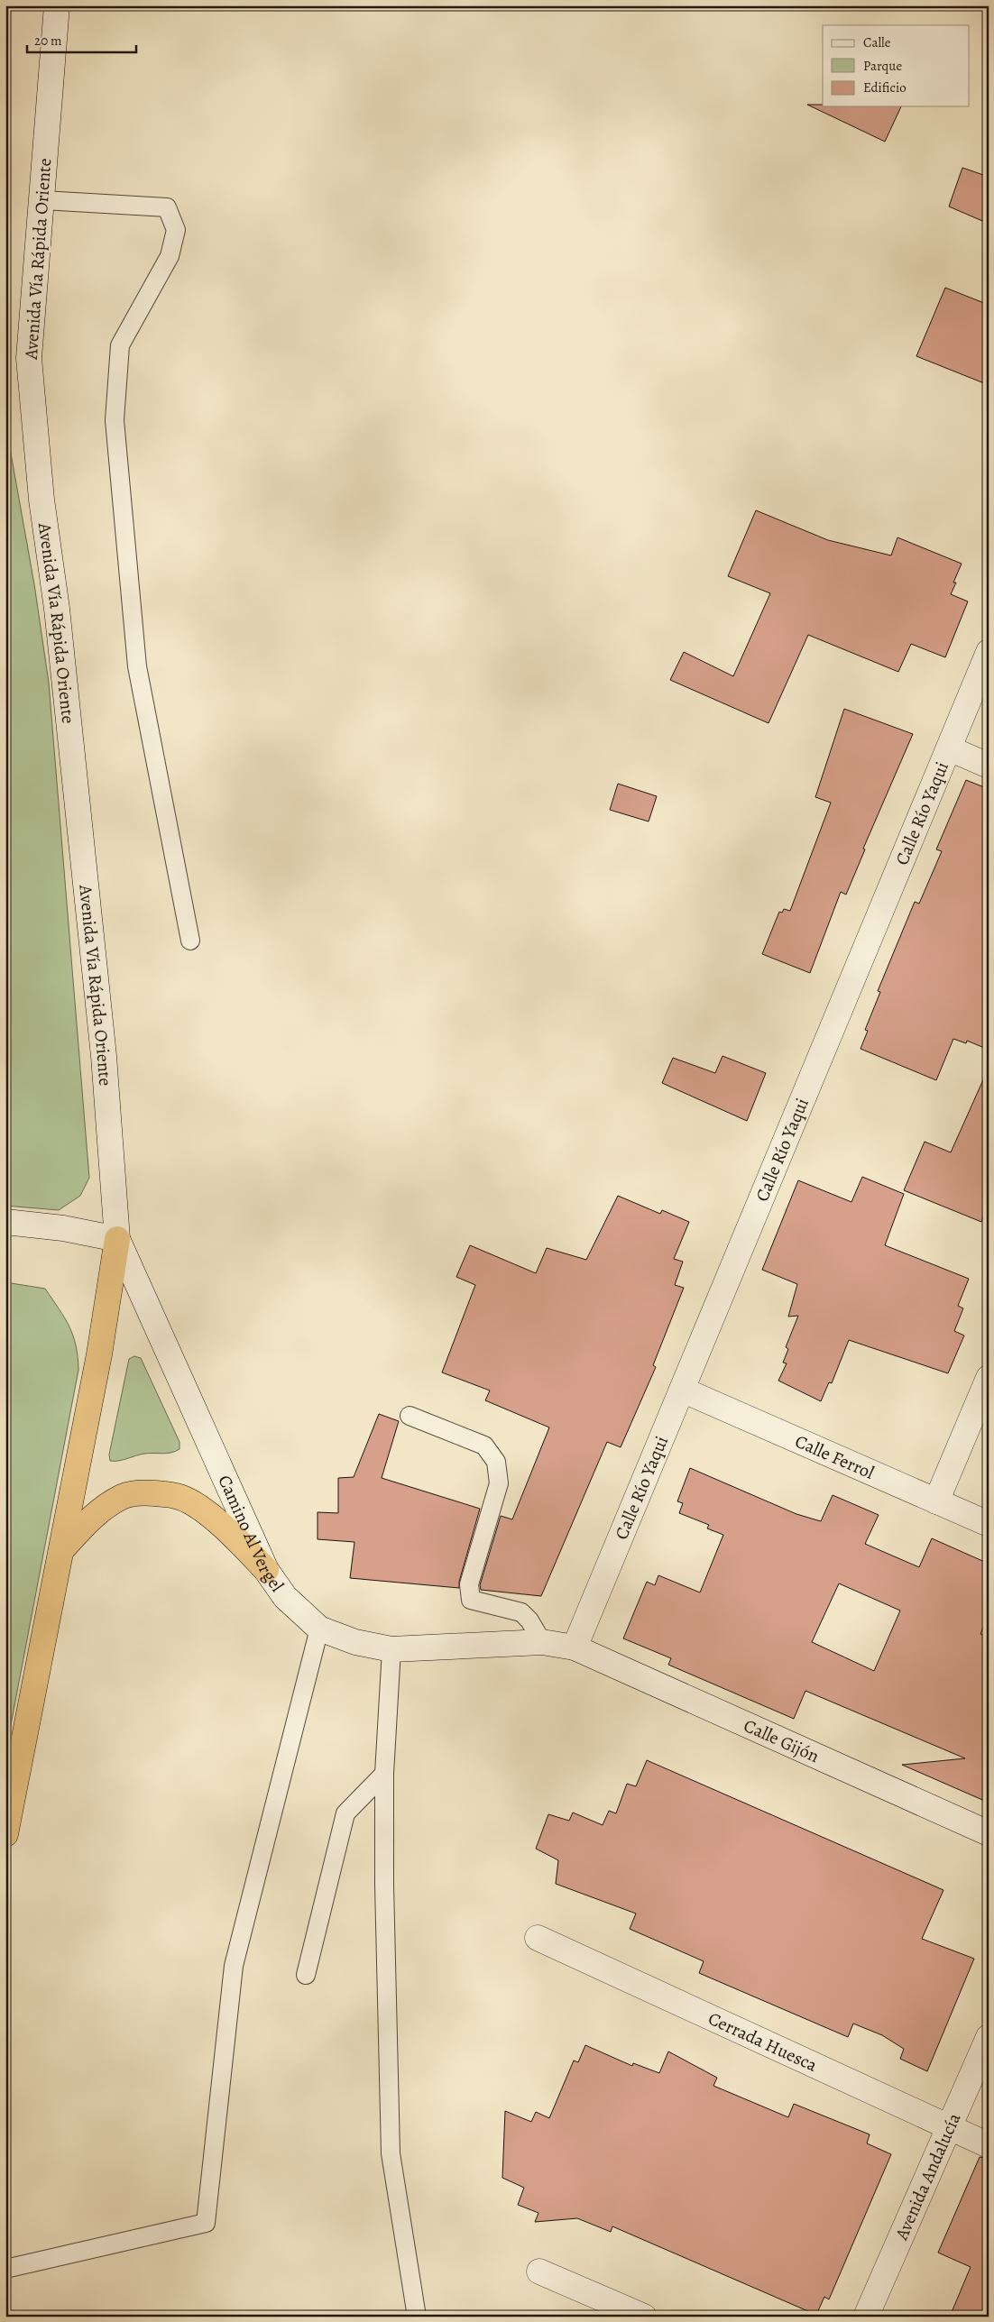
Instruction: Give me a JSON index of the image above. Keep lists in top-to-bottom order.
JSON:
{
  "streets": {
    "street": [
      "Avenida Vía Rápida Oriente",
      "Calle Río Yaqui",
      "Calle Ferrol",
      "Camino Al Vergel",
      "Calle Gijón",
      "Cerrada Huesca",
      "Avenida Andalucía"
    ]
  },
  "crossings": [
    ["Avenida Vía Rápida Oriente", "Camino Al Vergel"],
    ["Calle Río Yaqui", "Calle Ferrol"],
    ["Calle Río Yaqui", "Camino Al Vergel"],
    ["Calle Río Yaqui", "Calle Gijón"],
    ["Camino Al Vergel", "Calle Gijón"],
    ["Cerrada Huesca", "Avenida Andalucía"]
  ],
  "legend": ["Calle", "Parque", "Edificio"],
  "scale_bar": "20 m"
}
